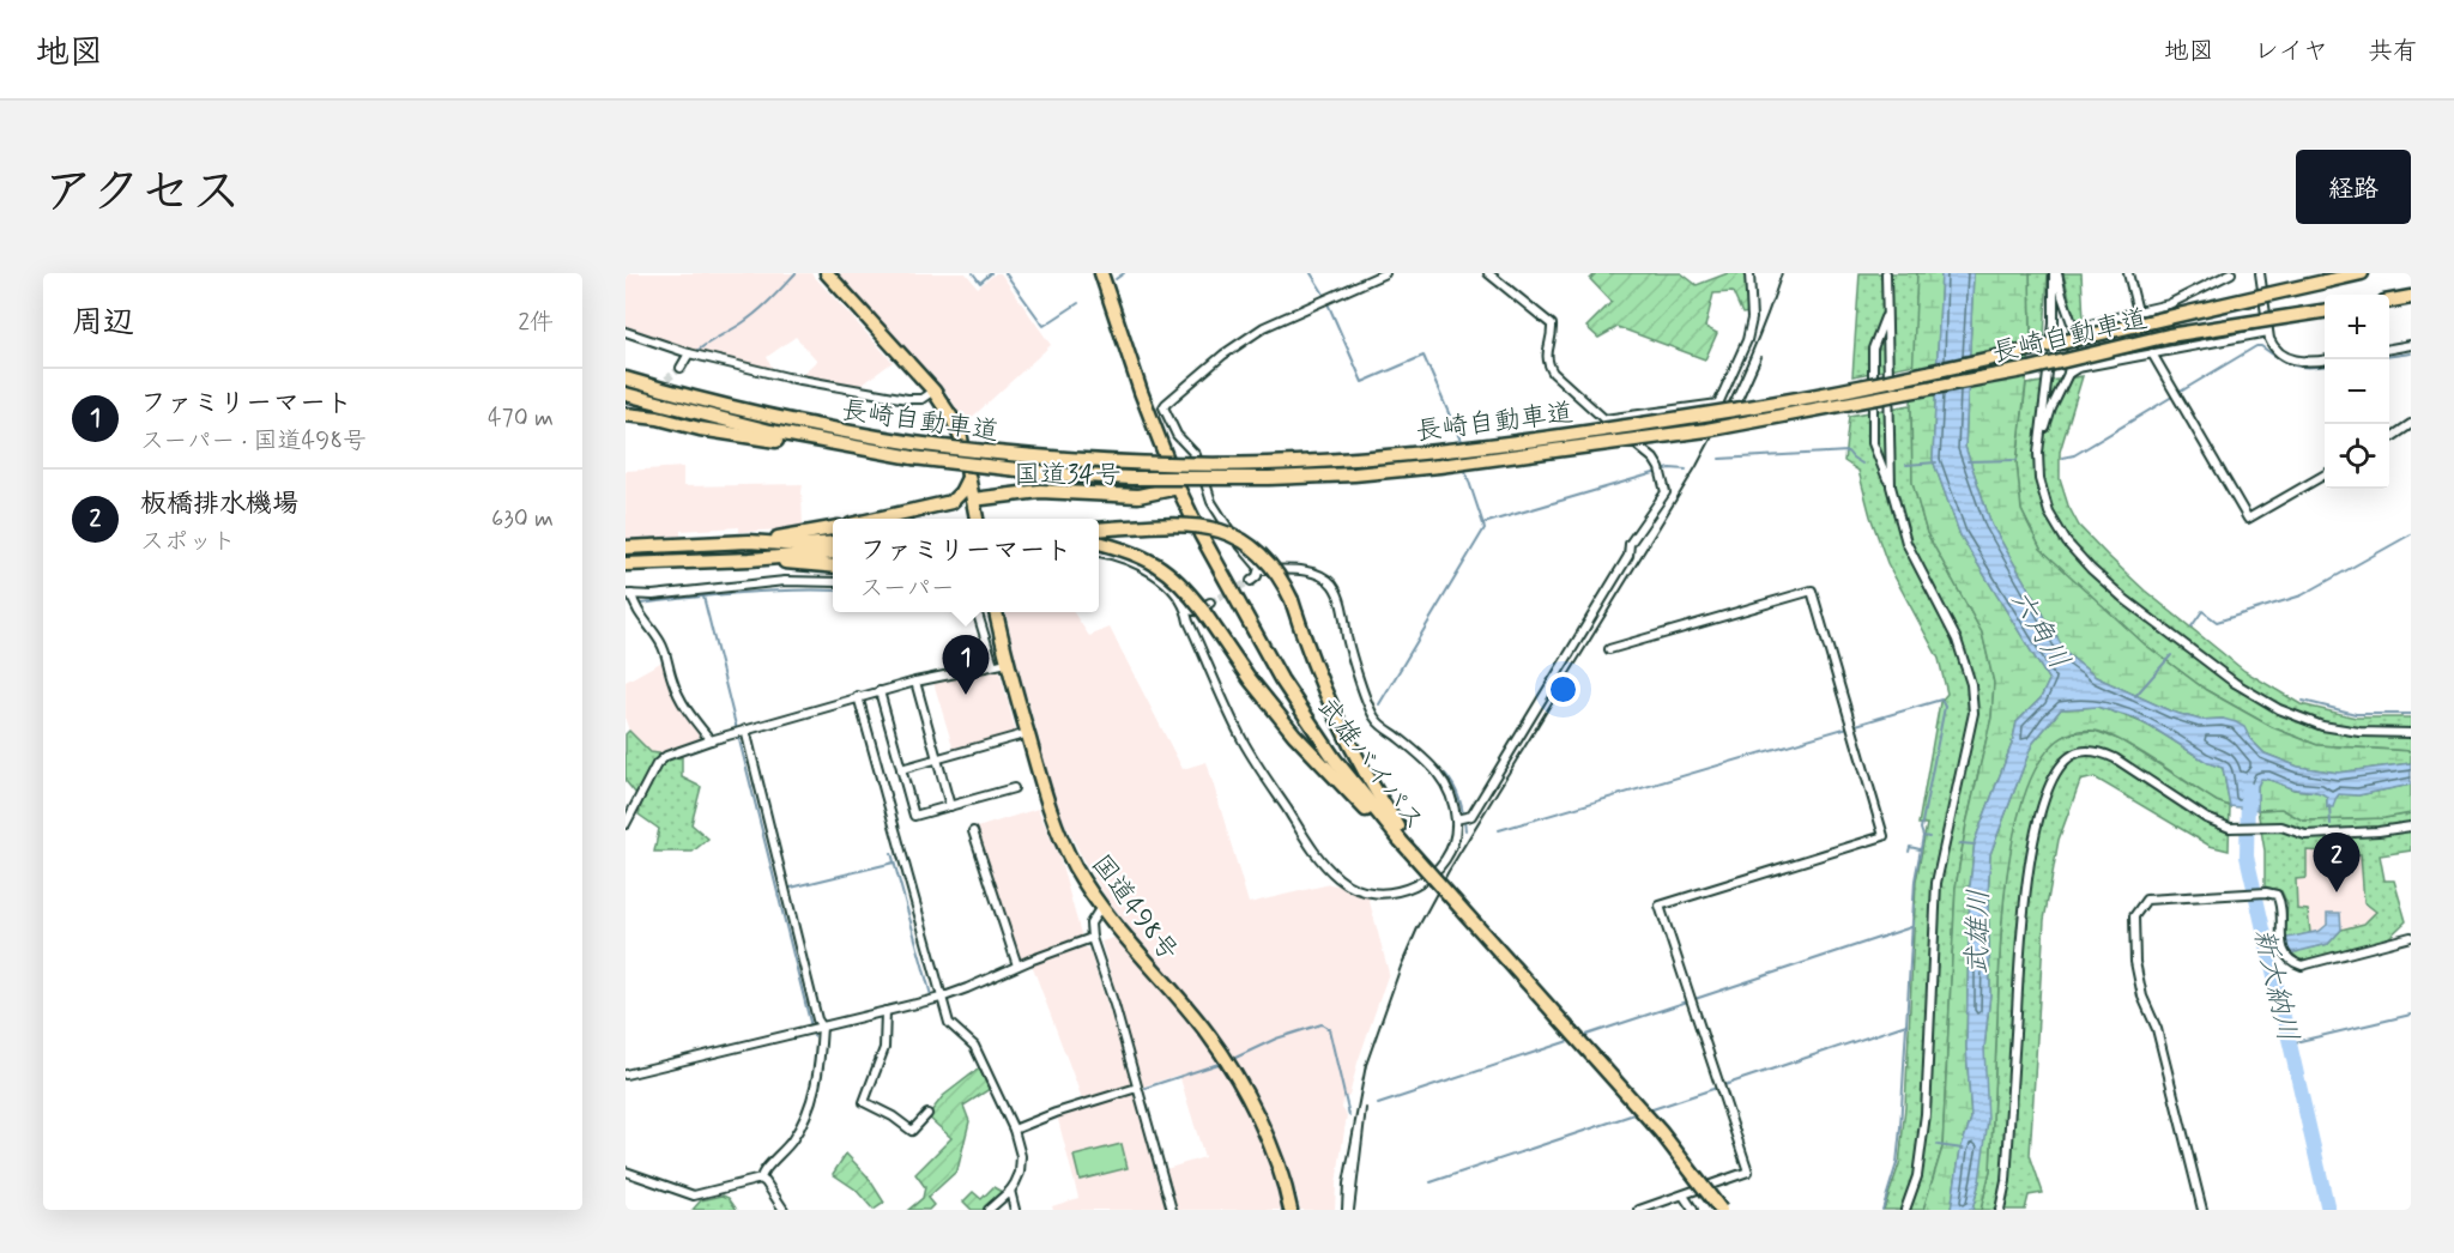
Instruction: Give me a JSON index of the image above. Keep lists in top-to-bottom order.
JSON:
{
  "streets": {
    "highway": [
      "長崎自動車道",
      "国道34号",
      "武雄バイパス",
      "国道498号"
    ]
  },
  "crossings": [
    ["国道34号", "武雄バイパス"]
  ],
  "water": ["六角川", "武雄川", "新大納川"],
  "page": {
    "header": "地図",
    "nav": ["地図", "レイヤ", "共有"],
    "title": "アクセス",
    "buttons": "経路",
    "heading": ["周辺", "2件"],
    "map_buttons": ["+", "−"],
    "list": [
      {
        "mark": "1",
        "name": "ファミリーマート",
        "note": "スーパー · 国道498号",
        "value": "470 m"
      },
      {
        "mark": "2",
        "name": "板橋排水機場",
        "note": "スポット",
        "value": "630 m"
      }
    ],
    "popup": ["ファミリーマート", "スーパー"],
    "pins": ["1", "2"]
  }
}
